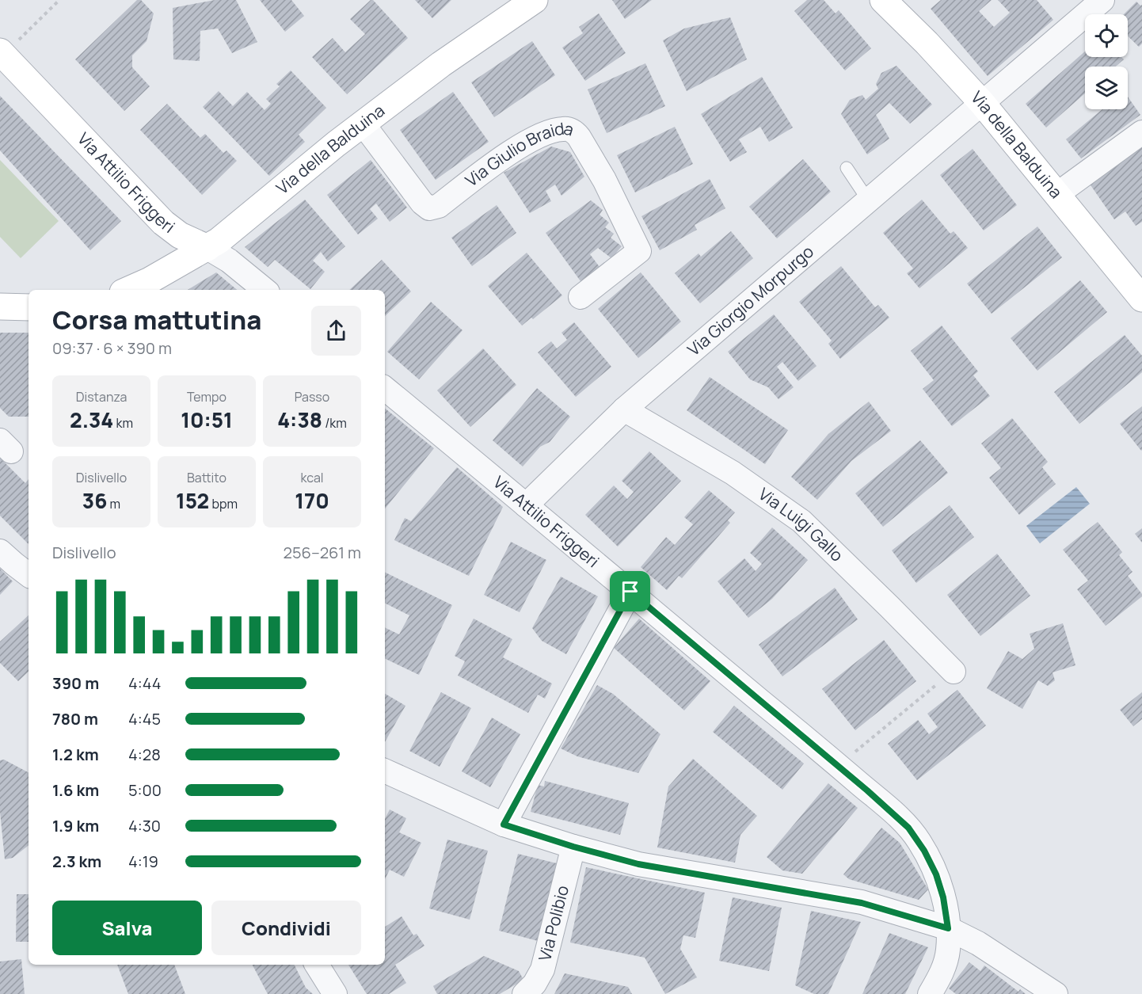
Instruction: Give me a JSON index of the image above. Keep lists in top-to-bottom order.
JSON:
{
  "streets": {
    "street": [
      "Via della Balduina",
      "Via Giulio Braida",
      "Via Attilio Friggeri",
      "Via Giorgio Morpurgo",
      "Via Luigi Gallo",
      "Via Polibio"
    ]
  },
  "crossings": [
    ["Via della Balduina", "Via Giulio Braida"],
    ["Via della Balduina", "Via Attilio Friggeri"],
    ["Via della Balduina", "Via Giorgio Morpurgo"],
    ["Via Attilio Friggeri", "Via Giorgio Morpurgo"],
    ["Via Giorgio Morpurgo", "Via Luigi Gallo"]
  ],
  "page": {
    "heading": ["Corsa mattutina", "09:37 · 6 × 390 m"],
    "stats": [
      ["Distanza", "2.34 km"],
      ["Tempo", "10:51"],
      ["Passo", "4:38 /km"],
      ["Dislivello", "36 m"],
      ["Battito", "152 bpm"],
      ["kcal", "170"]
    ],
    "chart": ["Dislivello", "256–261 m"],
    "list": [
      {
        "name": "390 m",
        "note": "4:44"
      },
      {
        "name": "780 m",
        "note": "4:45"
      },
      {
        "name": "1.2 km",
        "note": "4:28"
      },
      {
        "name": "1.6 km",
        "note": "5:00"
      },
      {
        "name": "1.9 km",
        "note": "4:30"
      },
      {
        "name": "2.3 km",
        "note": "4:19"
      }
    ],
    "buttons": ["Salva", "Condividi"]
  }
}
